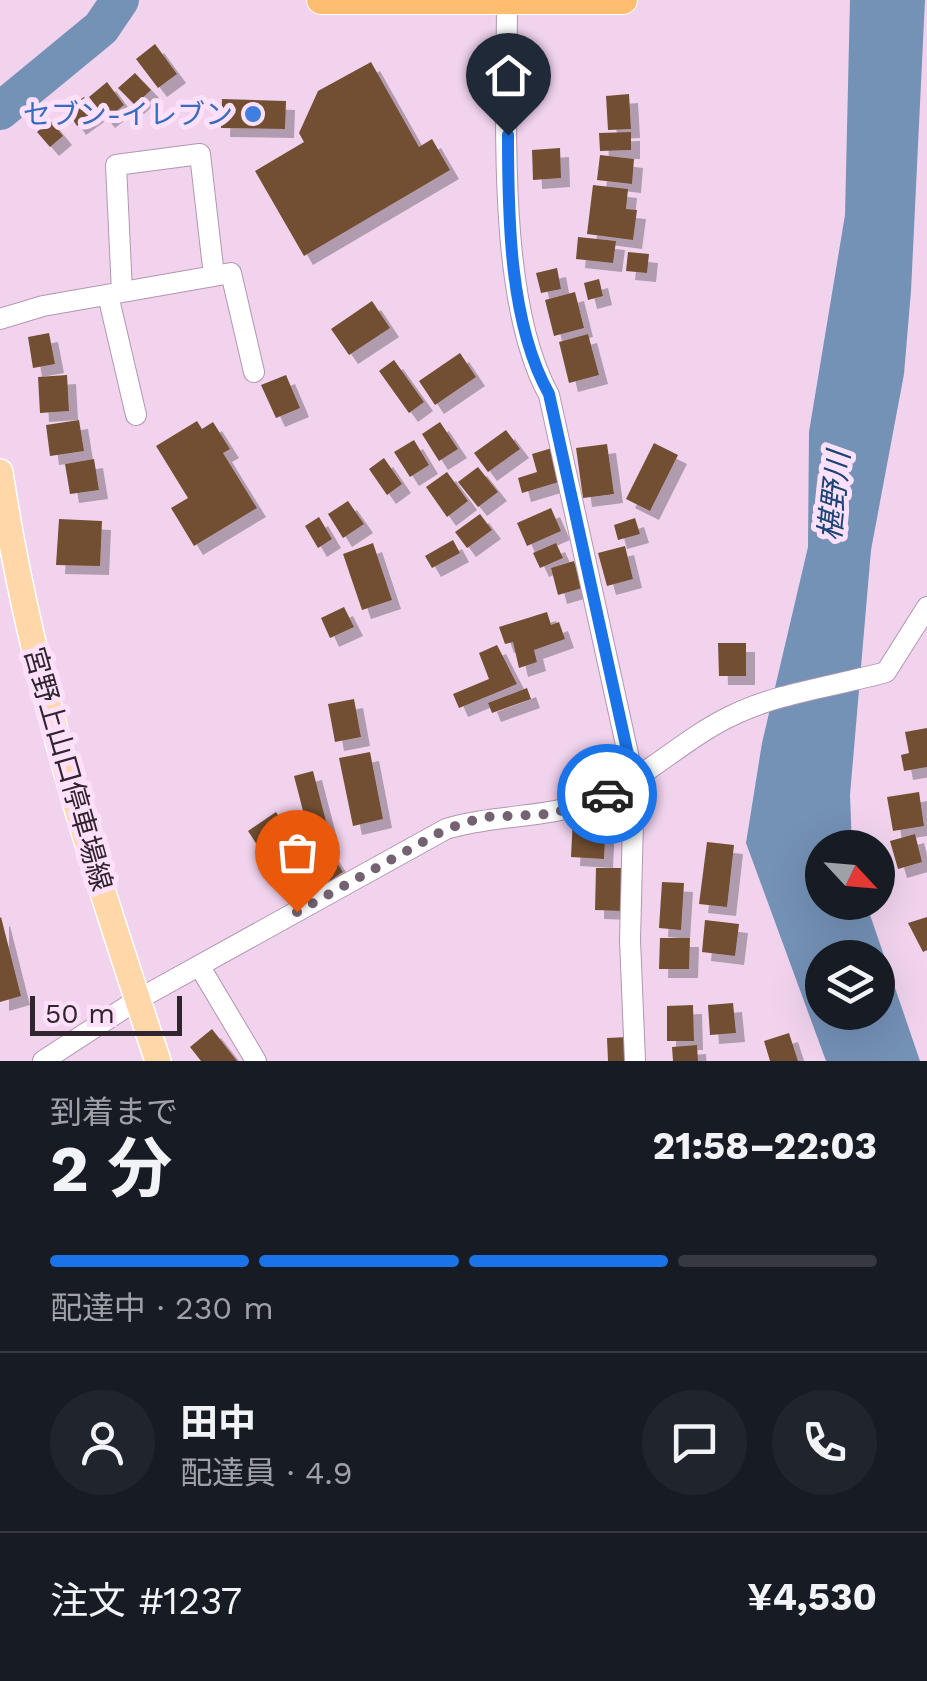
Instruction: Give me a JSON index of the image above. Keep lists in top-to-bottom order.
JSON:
{
  "streets": {
    "main road": ["宮野上山口停車場線"]
  },
  "water": ["椹野川"],
  "places": ["セブン-イレブン"],
  "scale_bar": "50 m",
  "north": "bottom right",
  "page": {
    "scale": "50 m",
    "heading": ["2 分", "到着まで", "21:58–22:03"],
    "panel": [
      "田中",
      "配達員 · 4.9",
      "注文 #1237",
      "¥4,530"
    ],
    "bar": "配達中 · 230 m"
  }
}
